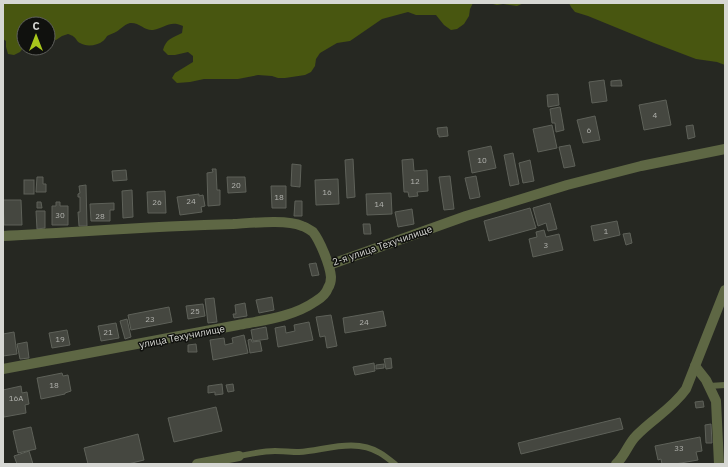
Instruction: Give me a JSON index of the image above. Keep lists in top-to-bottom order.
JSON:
{
  "streets": {
    "street": ["2-я улица Техучилище", "улица Техучилище"]
  },
  "crossings": [
    ["2-я улица Техучилище", "улица Техучилище"]
  ],
  "house_numbers": [
    "4",
    "6",
    "10",
    "12",
    "20",
    "16",
    "18",
    "24",
    "26",
    "14",
    "30",
    "28",
    "1",
    "3",
    "25",
    "23",
    "24",
    "21",
    "19",
    "18",
    "16А",
    "33"
  ],
  "north": "top"
}
